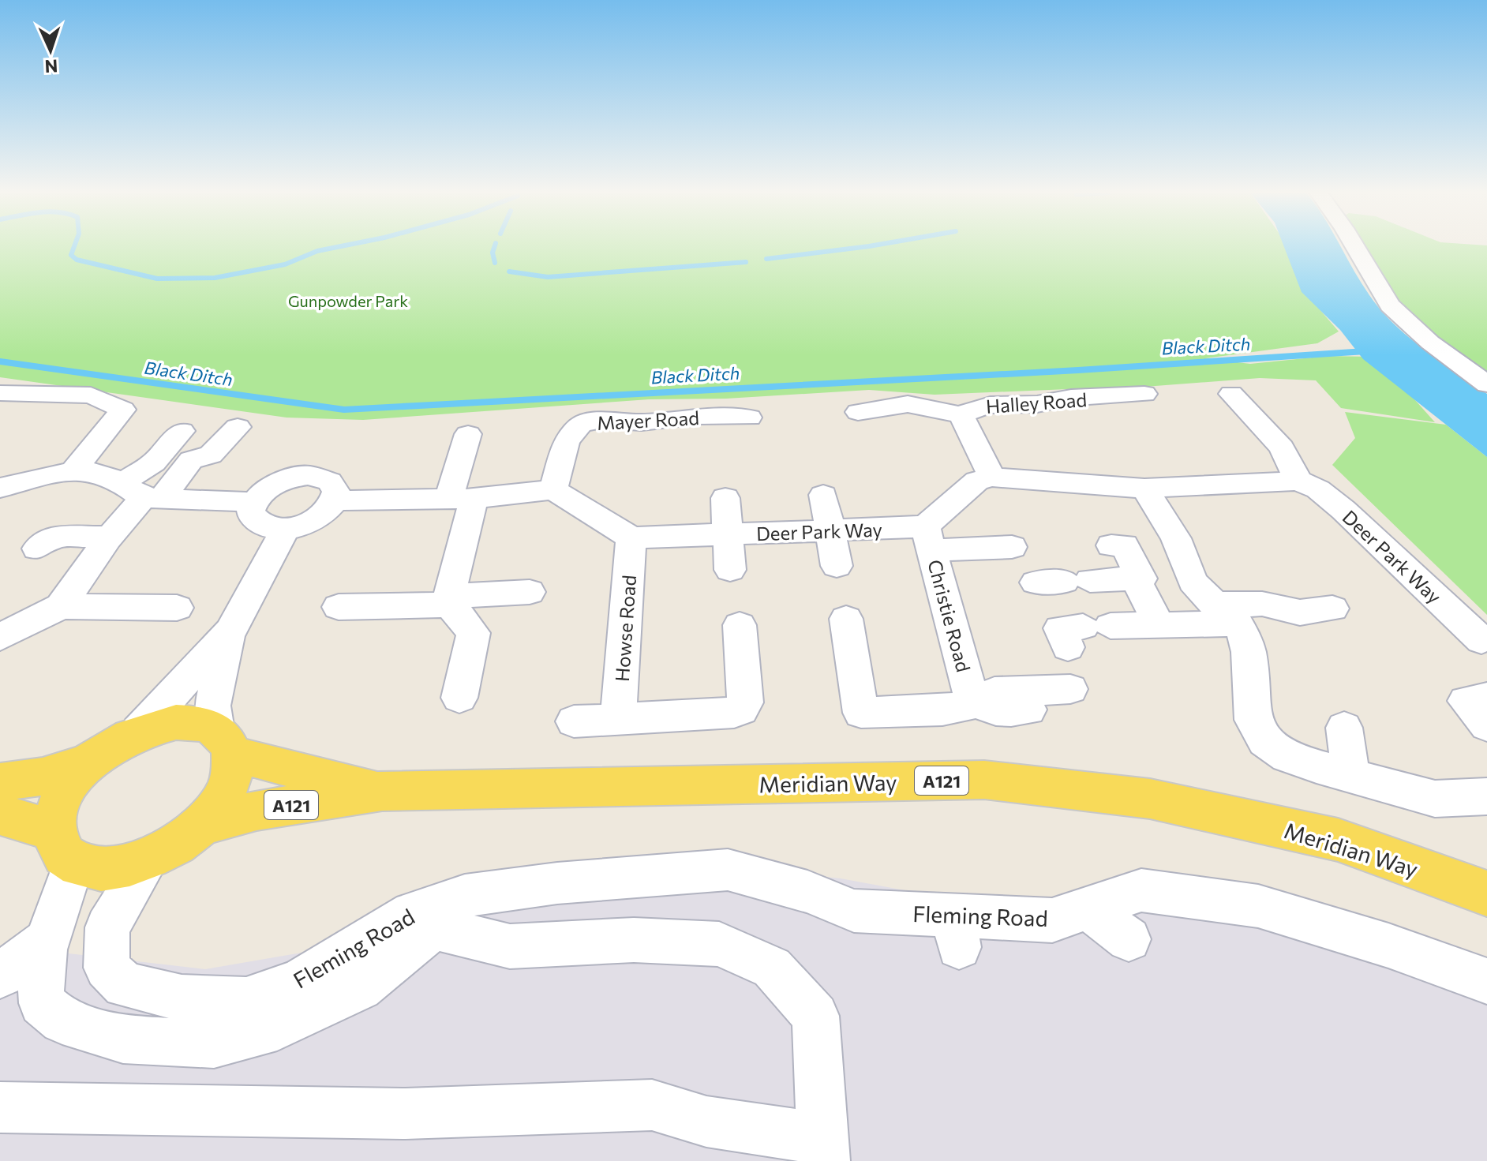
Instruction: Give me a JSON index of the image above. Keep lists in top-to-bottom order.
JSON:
{
  "streets": {
    "main road": ["A121", "Meridian Way"],
    "street": [
      "Halley Road",
      "Mayer Road",
      "Deer Park Way",
      "Christie Road",
      "Howse Road",
      "Fleming Road"
    ]
  },
  "crossings": [
    ["Deer Park Way", "Christie Road"],
    ["Deer Park Way", "Howse Road"],
    ["Meridian Way", "Fleming Road"]
  ],
  "water": ["Black Ditch"],
  "parks": ["Gunpowder Park"],
  "north": "bottom"
}
